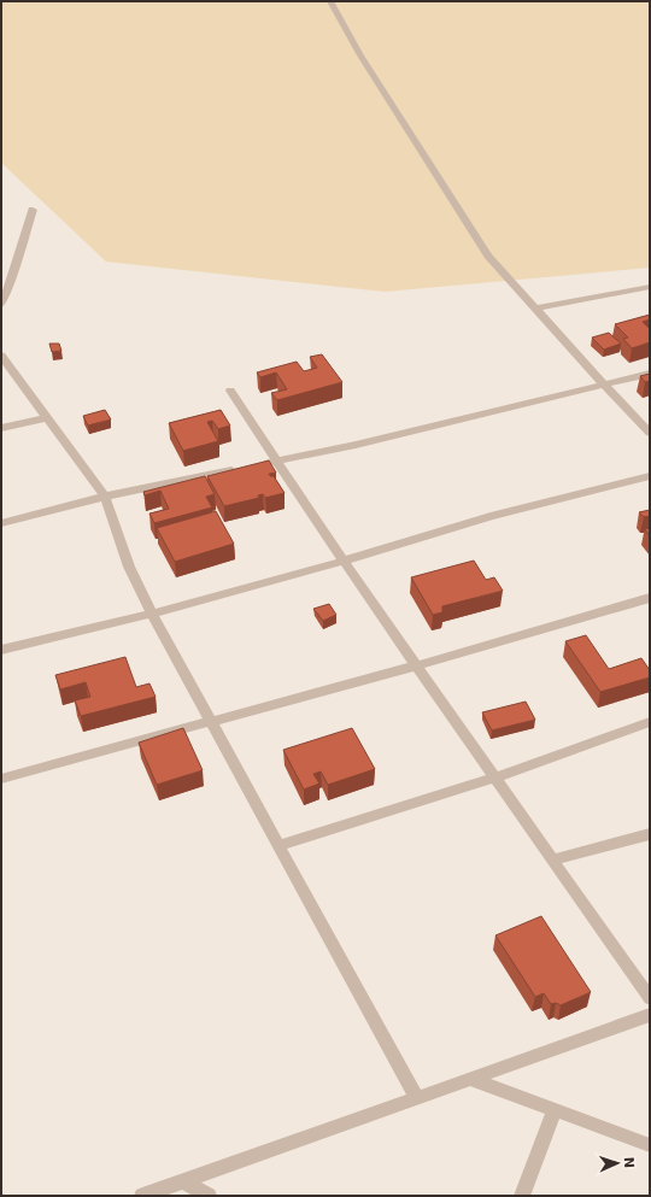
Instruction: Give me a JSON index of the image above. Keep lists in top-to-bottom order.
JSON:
{
  "north": "right"
}
